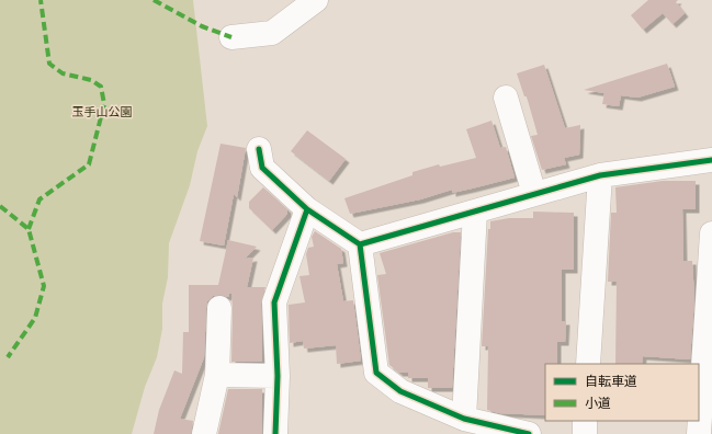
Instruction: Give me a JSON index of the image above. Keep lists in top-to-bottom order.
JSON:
{
  "parks": ["玉手山公園"],
  "legend": ["自転車道", "小道"]
}
